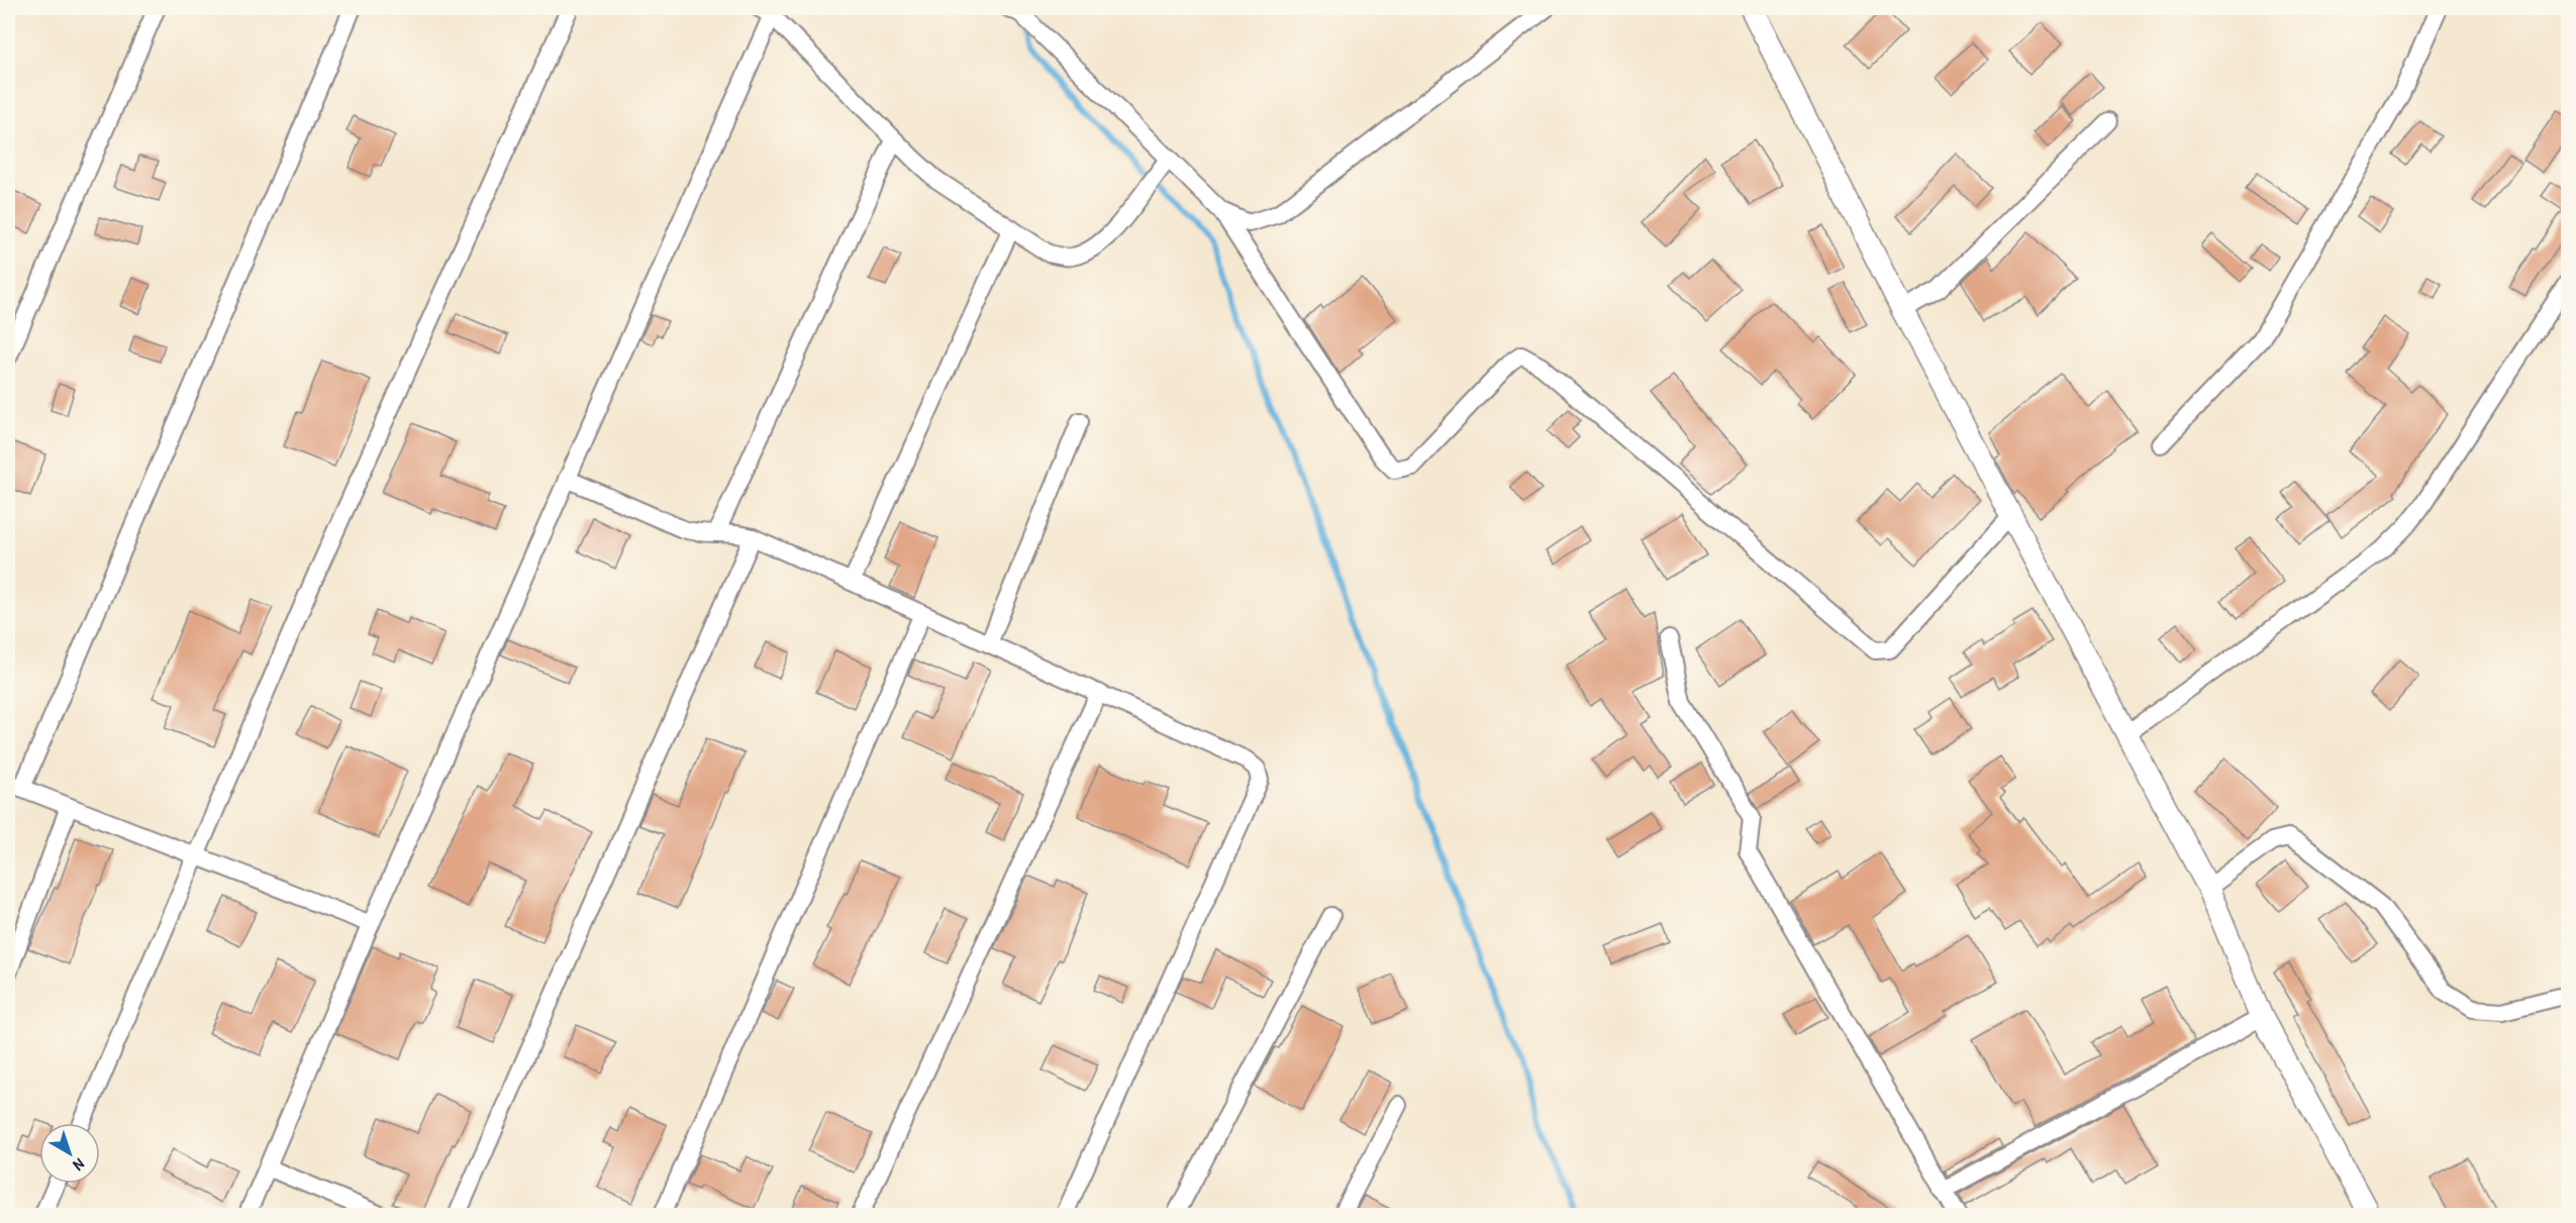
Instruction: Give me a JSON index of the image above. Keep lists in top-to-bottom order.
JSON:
{
  "north": "bottom right"
}
